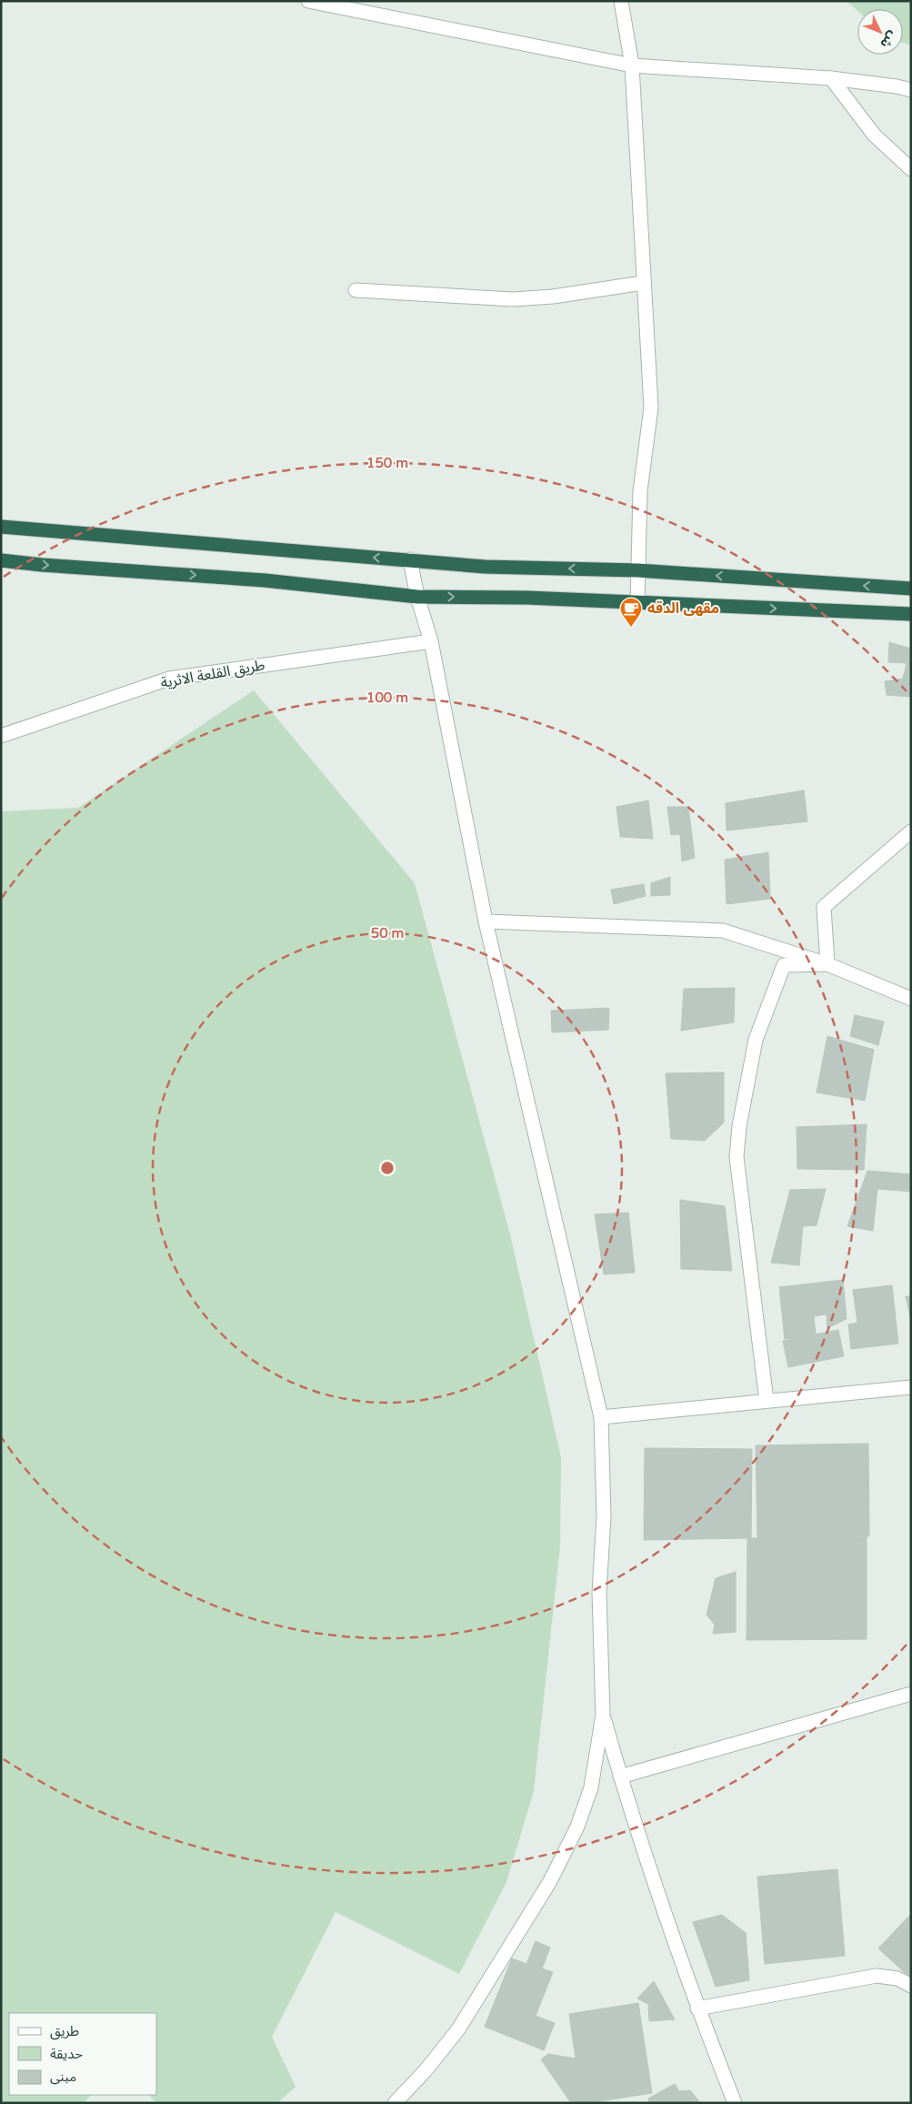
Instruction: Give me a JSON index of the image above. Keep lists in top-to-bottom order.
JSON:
{
  "streets": {
    "street": ["طريق القلعة الاثرية"]
  },
  "places": {
    "cafe": ["مقهى الدقه"]
  },
  "legend": ["طريق", "حديقة", "مبنى"],
  "north": "bottom right",
  "rings": ["150 m", "100 m", "50 m"]
}
